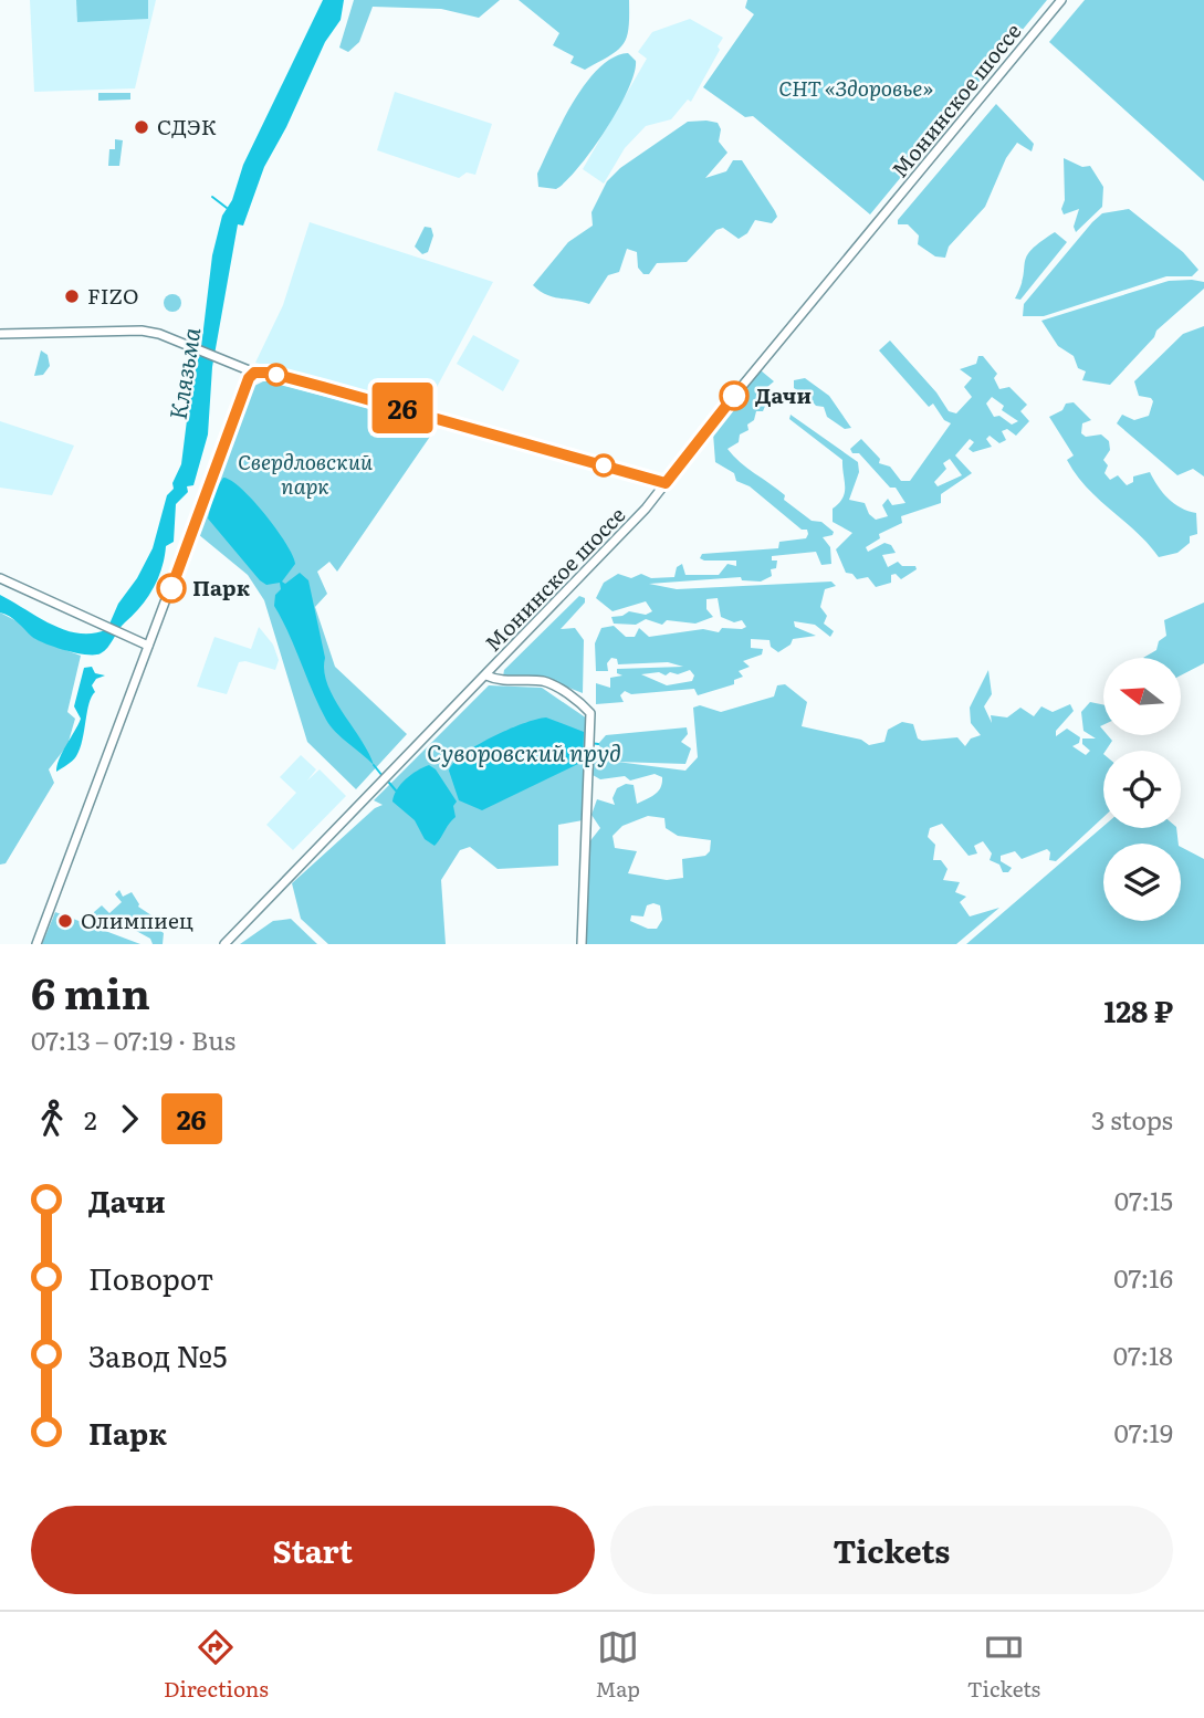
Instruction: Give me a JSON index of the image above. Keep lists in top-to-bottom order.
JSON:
{
  "streets": {
    "street": ["Монинское шоссе"]
  },
  "water": ["Клязьма", "Суворовский пруд"],
  "parks": ["СНТ «Здоровье»", "Свердловский парк"],
  "places": [
    "СДЭК",
    "FIZO",
    "Дачи",
    "Парк",
    "Олимпиец"
  ],
  "lines": ["bus line 26"],
  "north": "left",
  "page": {
    "on_map": "26",
    "heading": ["6 min", "07:13 – 07:19 · Bus", "128 ₽"],
    "legs": ["2", "26", "3 stops"],
    "list": [
      {
        "name": "Дачи",
        "value": "07:15"
      },
      {
        "name": "Поворот",
        "value": "07:16"
      },
      {
        "name": "Завод №5",
        "value": "07:18"
      },
      {
        "name": "Парк",
        "value": "07:19"
      }
    ],
    "buttons": ["Start", "Tickets"],
    "tabs": ["Directions", "Map", "Tickets"]
  }
}
